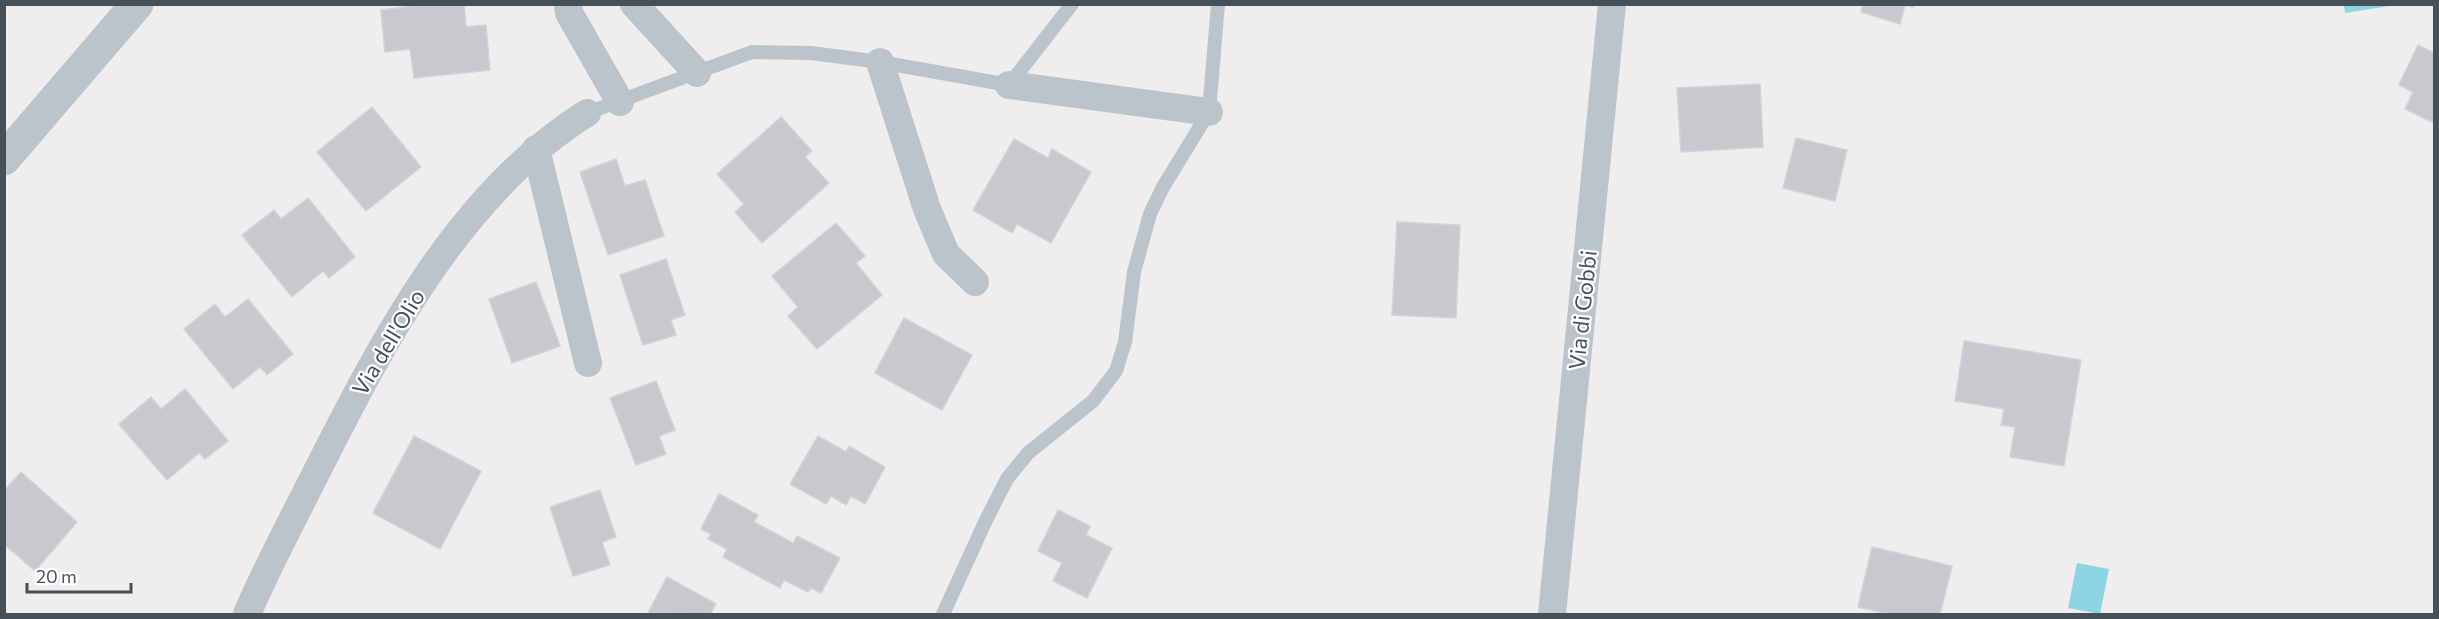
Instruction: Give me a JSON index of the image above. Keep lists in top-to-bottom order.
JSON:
{
  "streets": {
    "street": ["Via di Gobbi", "Via dell'Olio"]
  },
  "scale_bar": "20 m"
}
